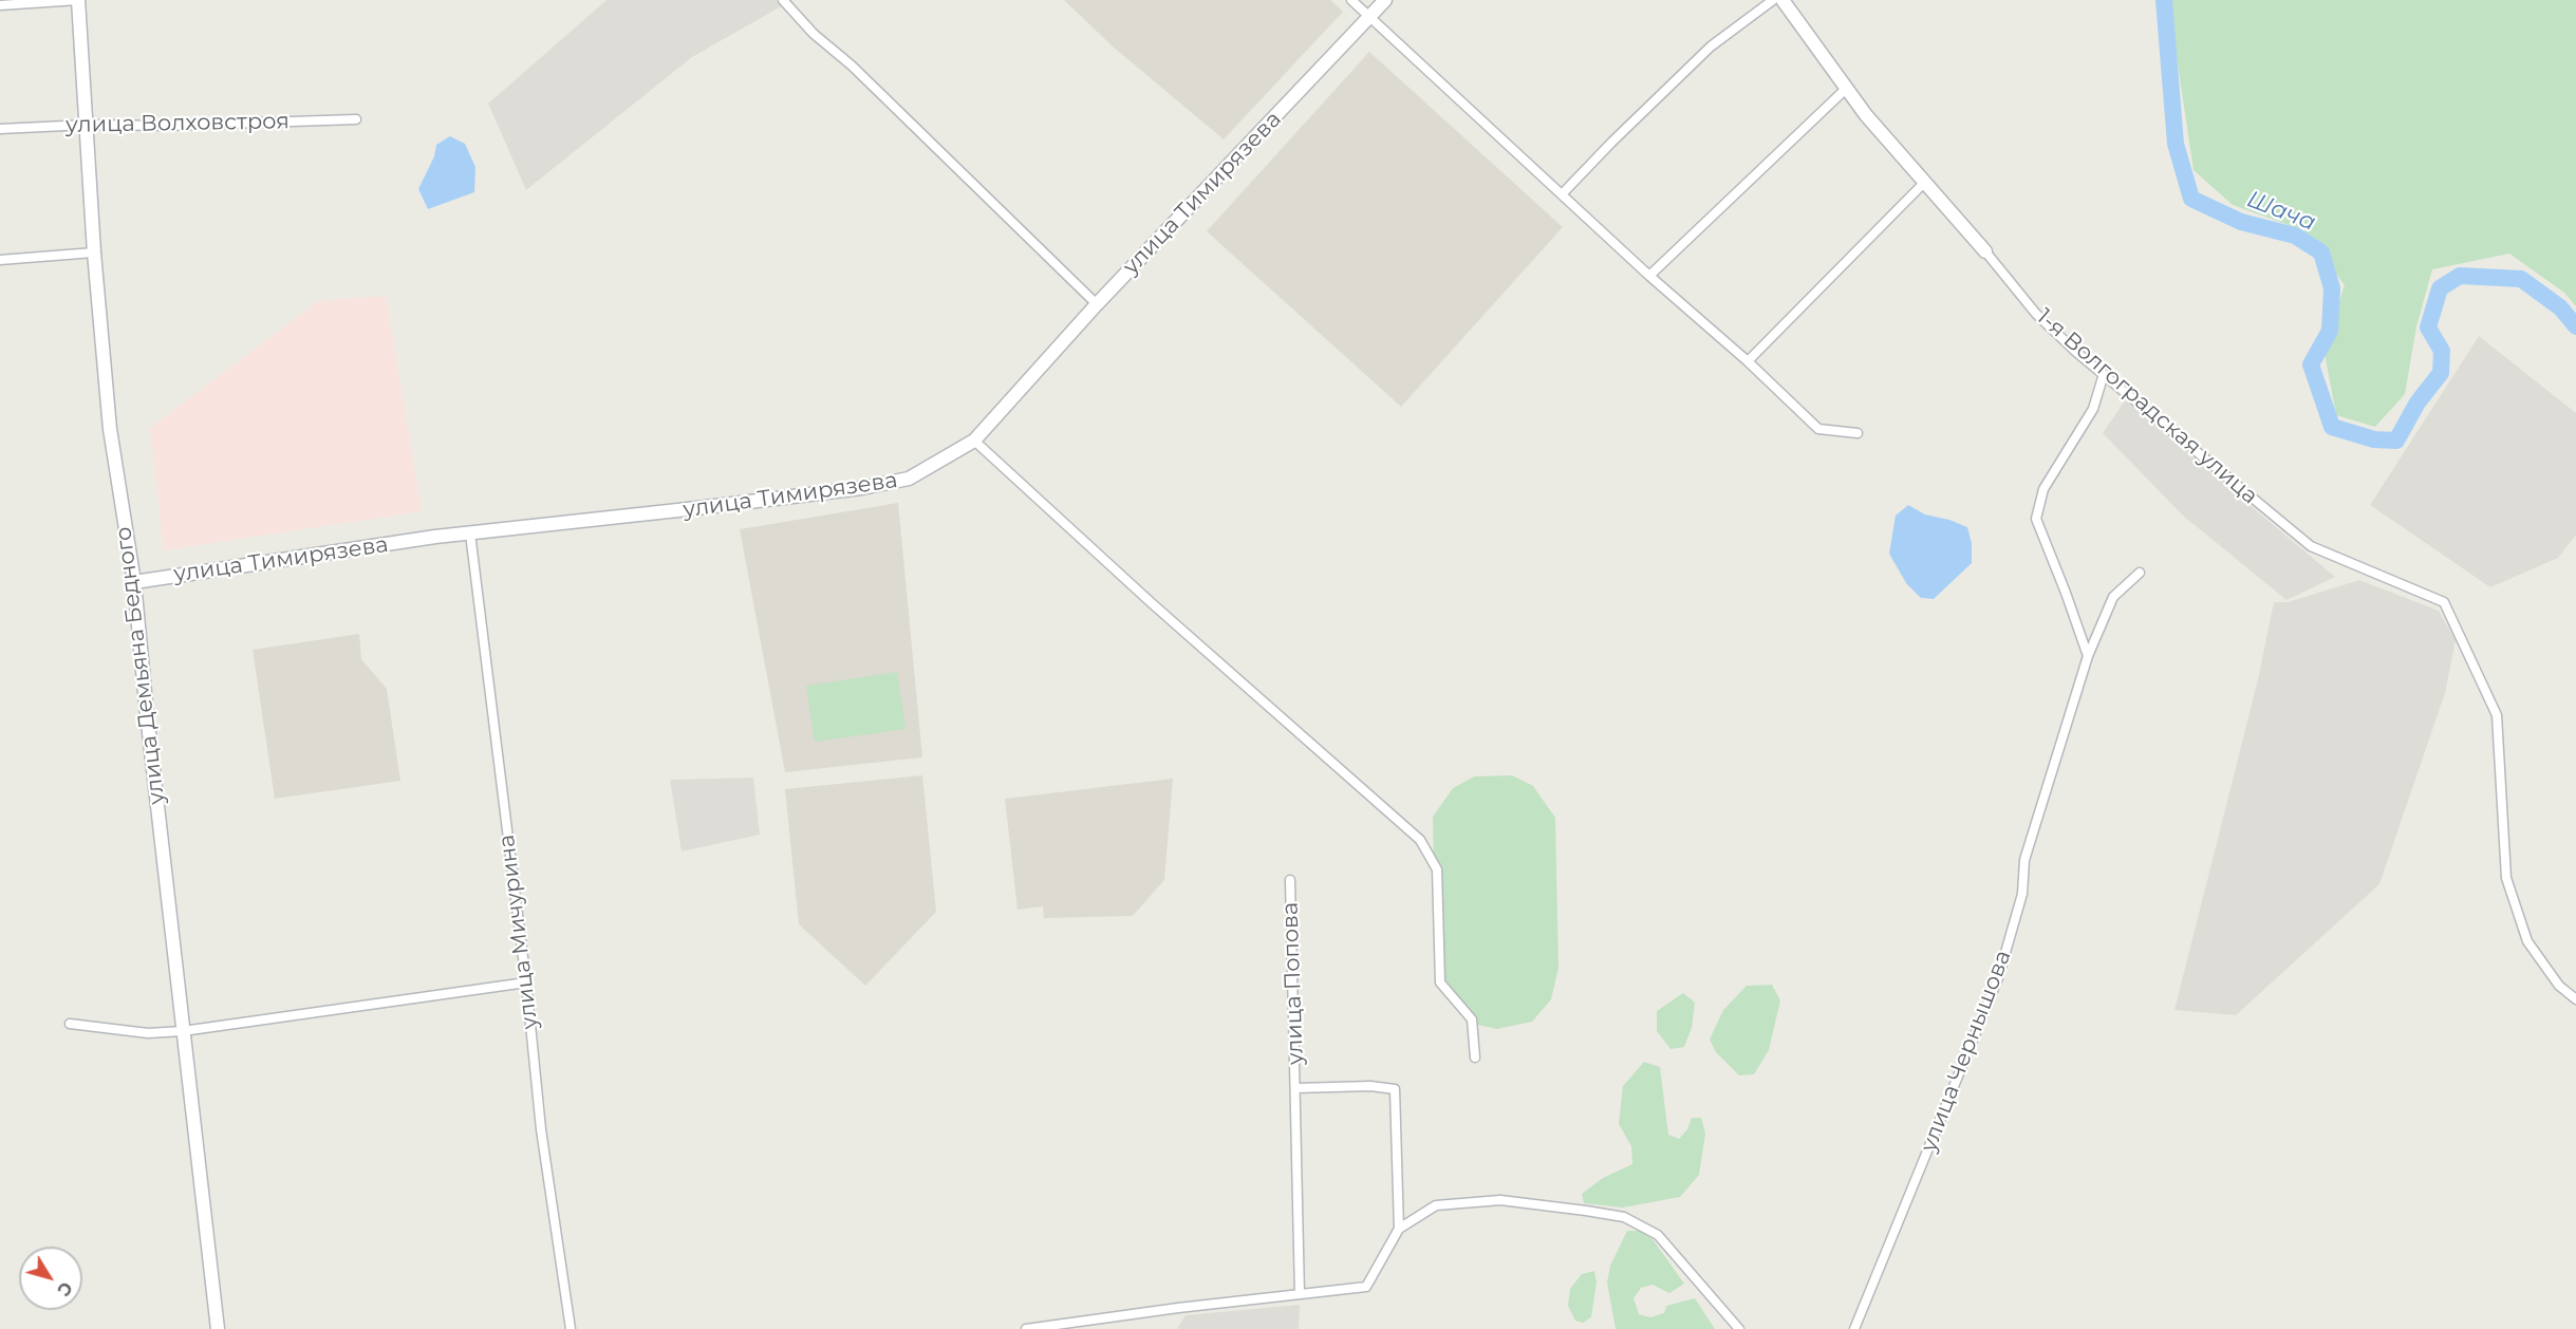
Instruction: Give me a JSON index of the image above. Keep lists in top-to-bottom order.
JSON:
{
  "streets": {
    "street": [
      "улица Волховстроя",
      "улица Тимирязева",
      "1-я Волгоградская улица",
      "улица Демьяна Бедного",
      "улица Мичурина",
      "улица Попова",
      "улица Чернышова"
    ]
  },
  "crossings": [
    ["улица Волховстроя", "улица Демьяна Бедного"],
    ["улица Тимирязева", "улица Демьяна Бедного"],
    ["улица Тимирязева", "улица Мичурина"]
  ],
  "water": ["Шача"],
  "north": "bottom right"
}
